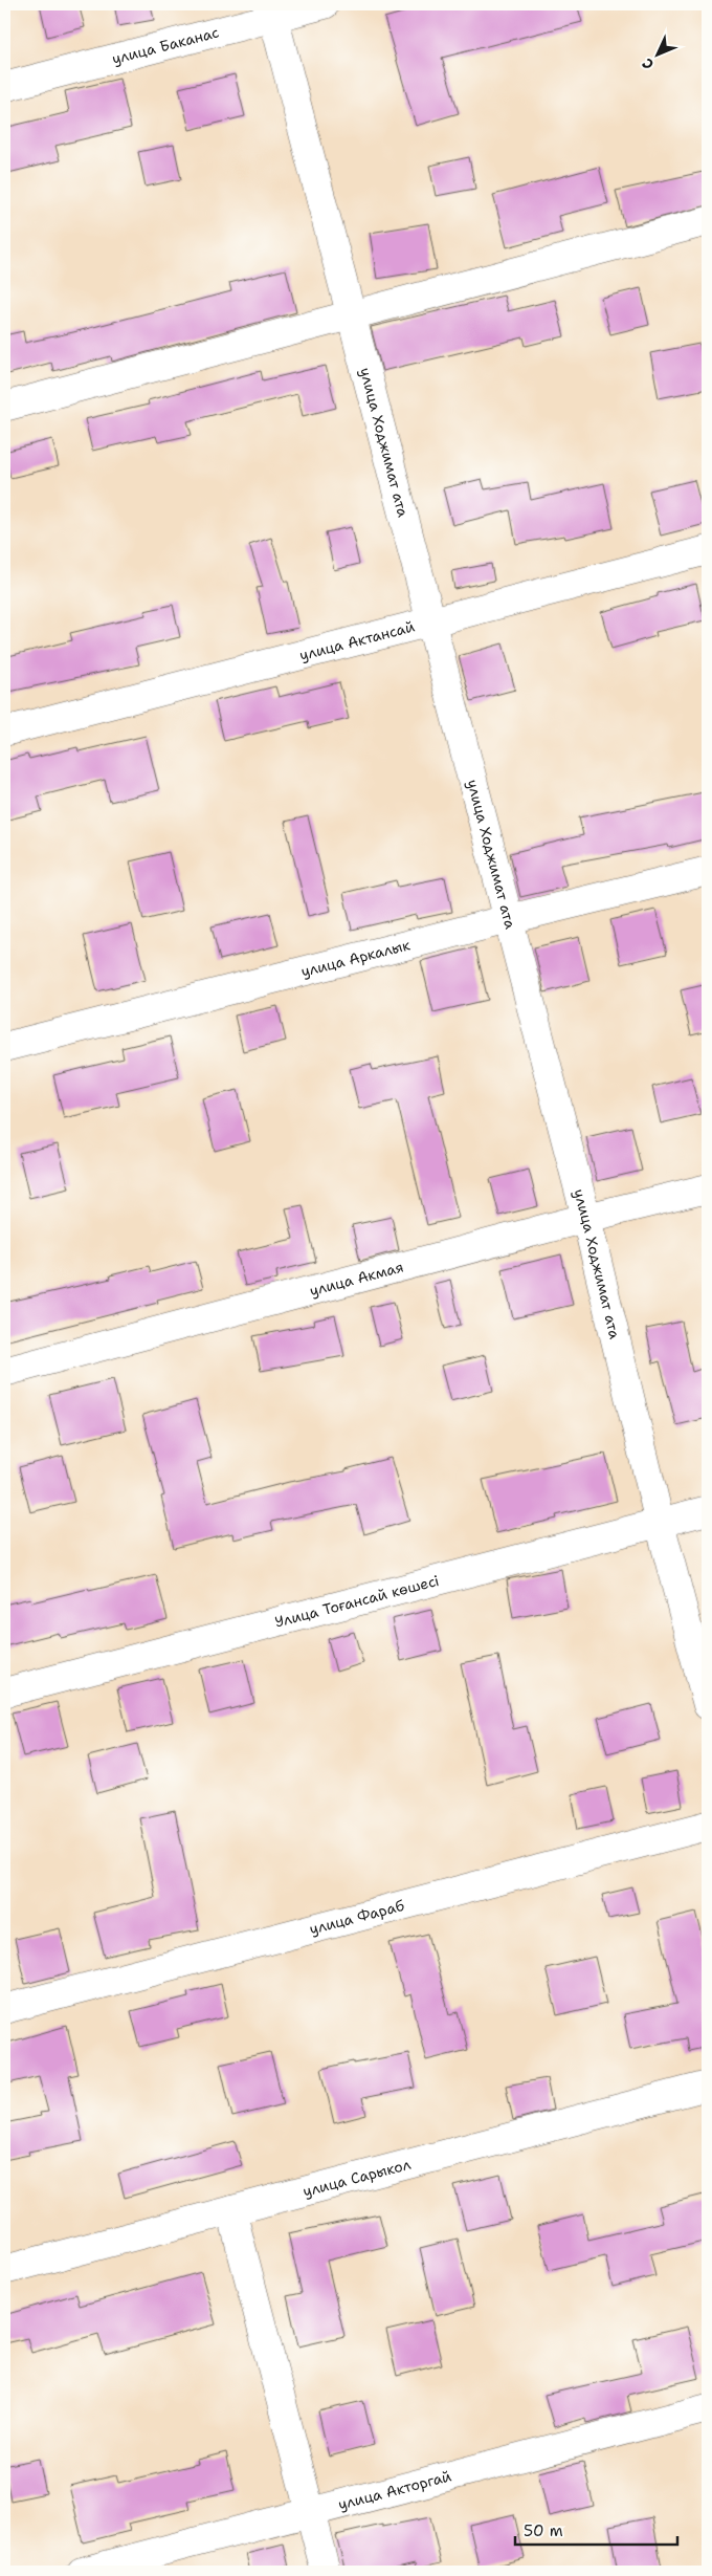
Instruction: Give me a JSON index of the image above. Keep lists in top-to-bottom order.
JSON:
{
  "streets": {
    "street": [
      "улица Баканас",
      "улица Ходжимат ата",
      "улица Актансай",
      "улица Аркалык",
      "улица Акмая",
      "Улица Тоғансай көшесі",
      "улица Фараб",
      "улица Сарыкол",
      "улица Акторгай"
    ]
  },
  "crossings": [
    ["улица Баканас", "улица Ходжимат ата"],
    ["улица Ходжимат ата", "улица Актансай"],
    ["улица Ходжимат ата", "улица Аркалык"],
    ["улица Ходжимат ата", "улица Акмая"],
    ["улица Ходжимат ата", "Улица Тоғансай көшесі"]
  ],
  "scale_bar": "50 m",
  "north": "bottom left"
}
